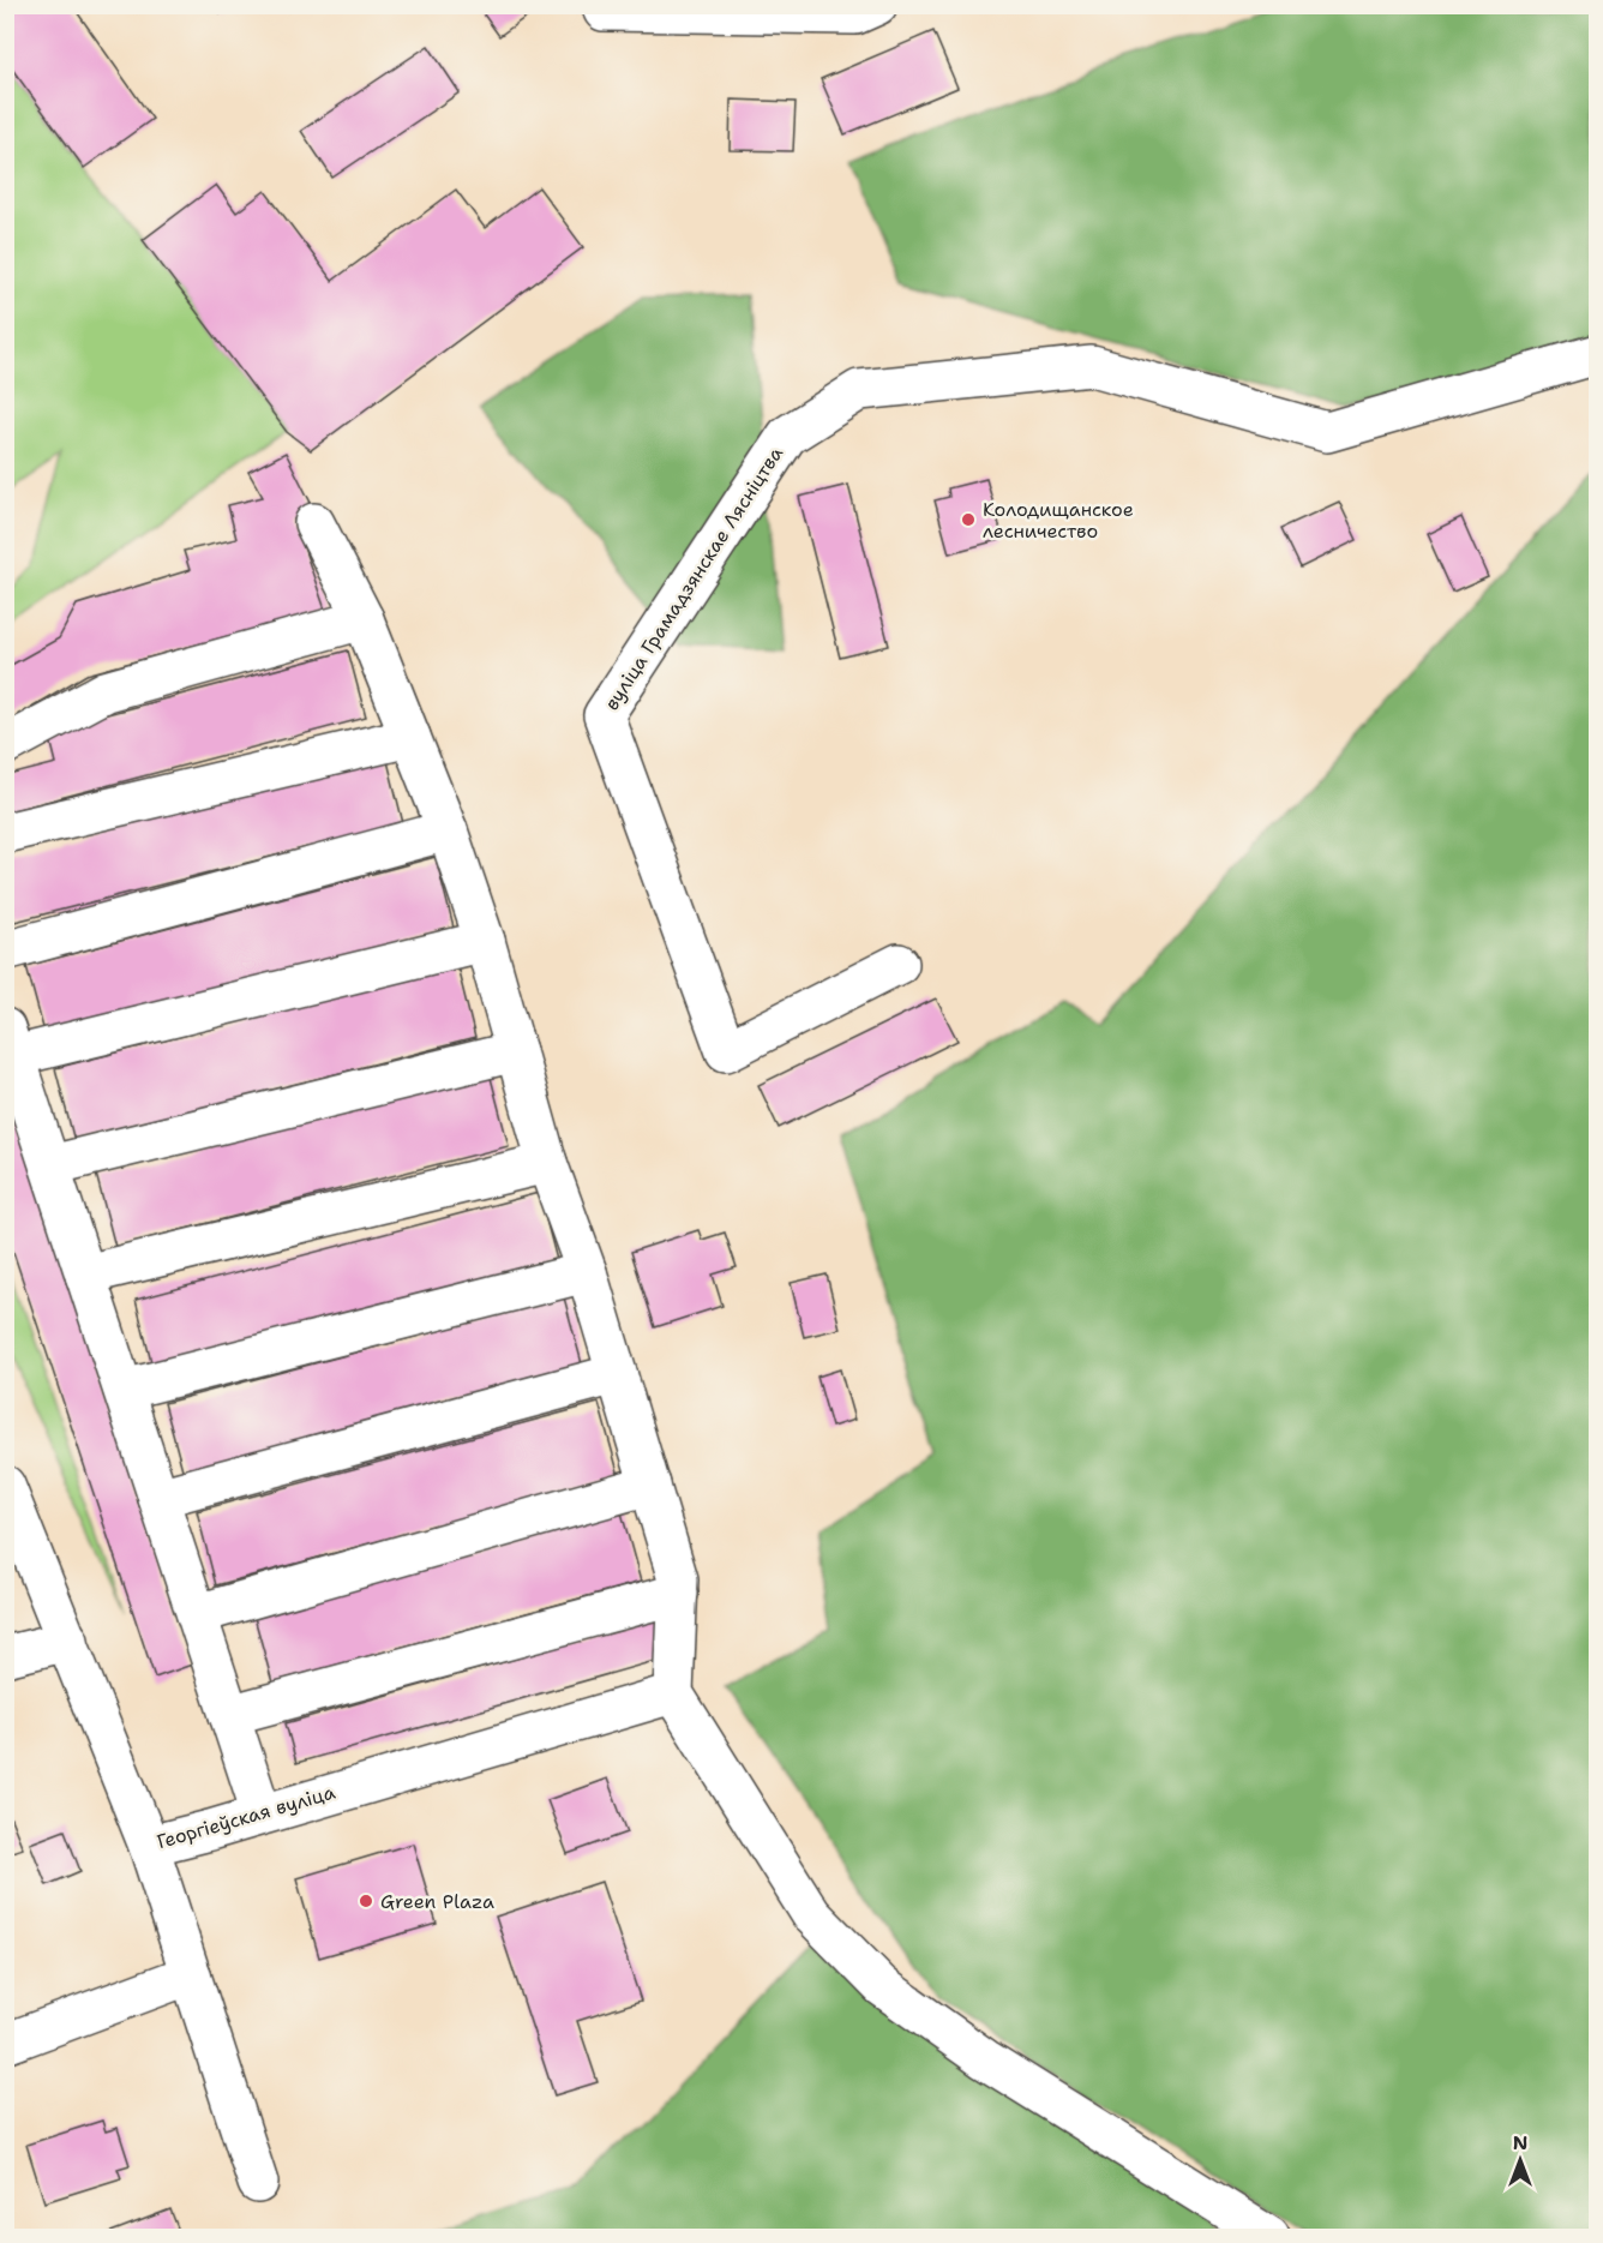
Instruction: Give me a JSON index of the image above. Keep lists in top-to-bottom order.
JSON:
{
  "streets": {
    "street": ["вуліца Грамадзянскае Лясніцтва", "Георгіеўская вуліца"]
  },
  "places": ["Колодищанское лесничество", "Green Plaza"],
  "north": "top"
}
